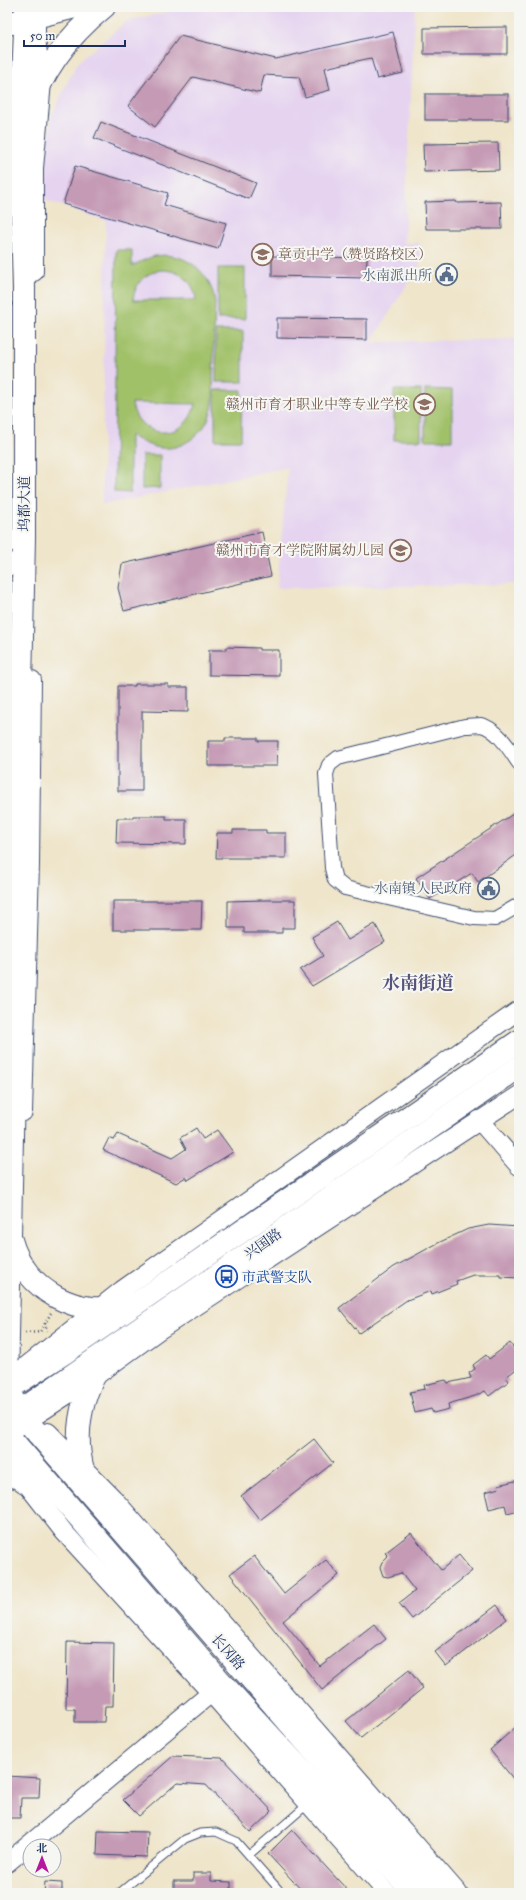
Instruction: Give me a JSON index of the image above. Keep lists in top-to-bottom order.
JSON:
{
  "streets": {
    "main road": ["坞都大道", "兴国路", "长冈路"]
  },
  "crossings": [
    ["坞都大道", "兴国路"],
    ["兴国路", "长冈路"]
  ],
  "districts": ["水南街道"],
  "places": {
    "school or university": ["章贡中学（赞贤路校区）", "赣州市育才职业中等专业学校", "赣州市育才学院附属幼儿园"],
    "public building": ["水南派出所", "水南镇人民政府"],
    "bus stop": ["市武警支队"]
  },
  "scale_bar": "50 m",
  "north": "top"
}
